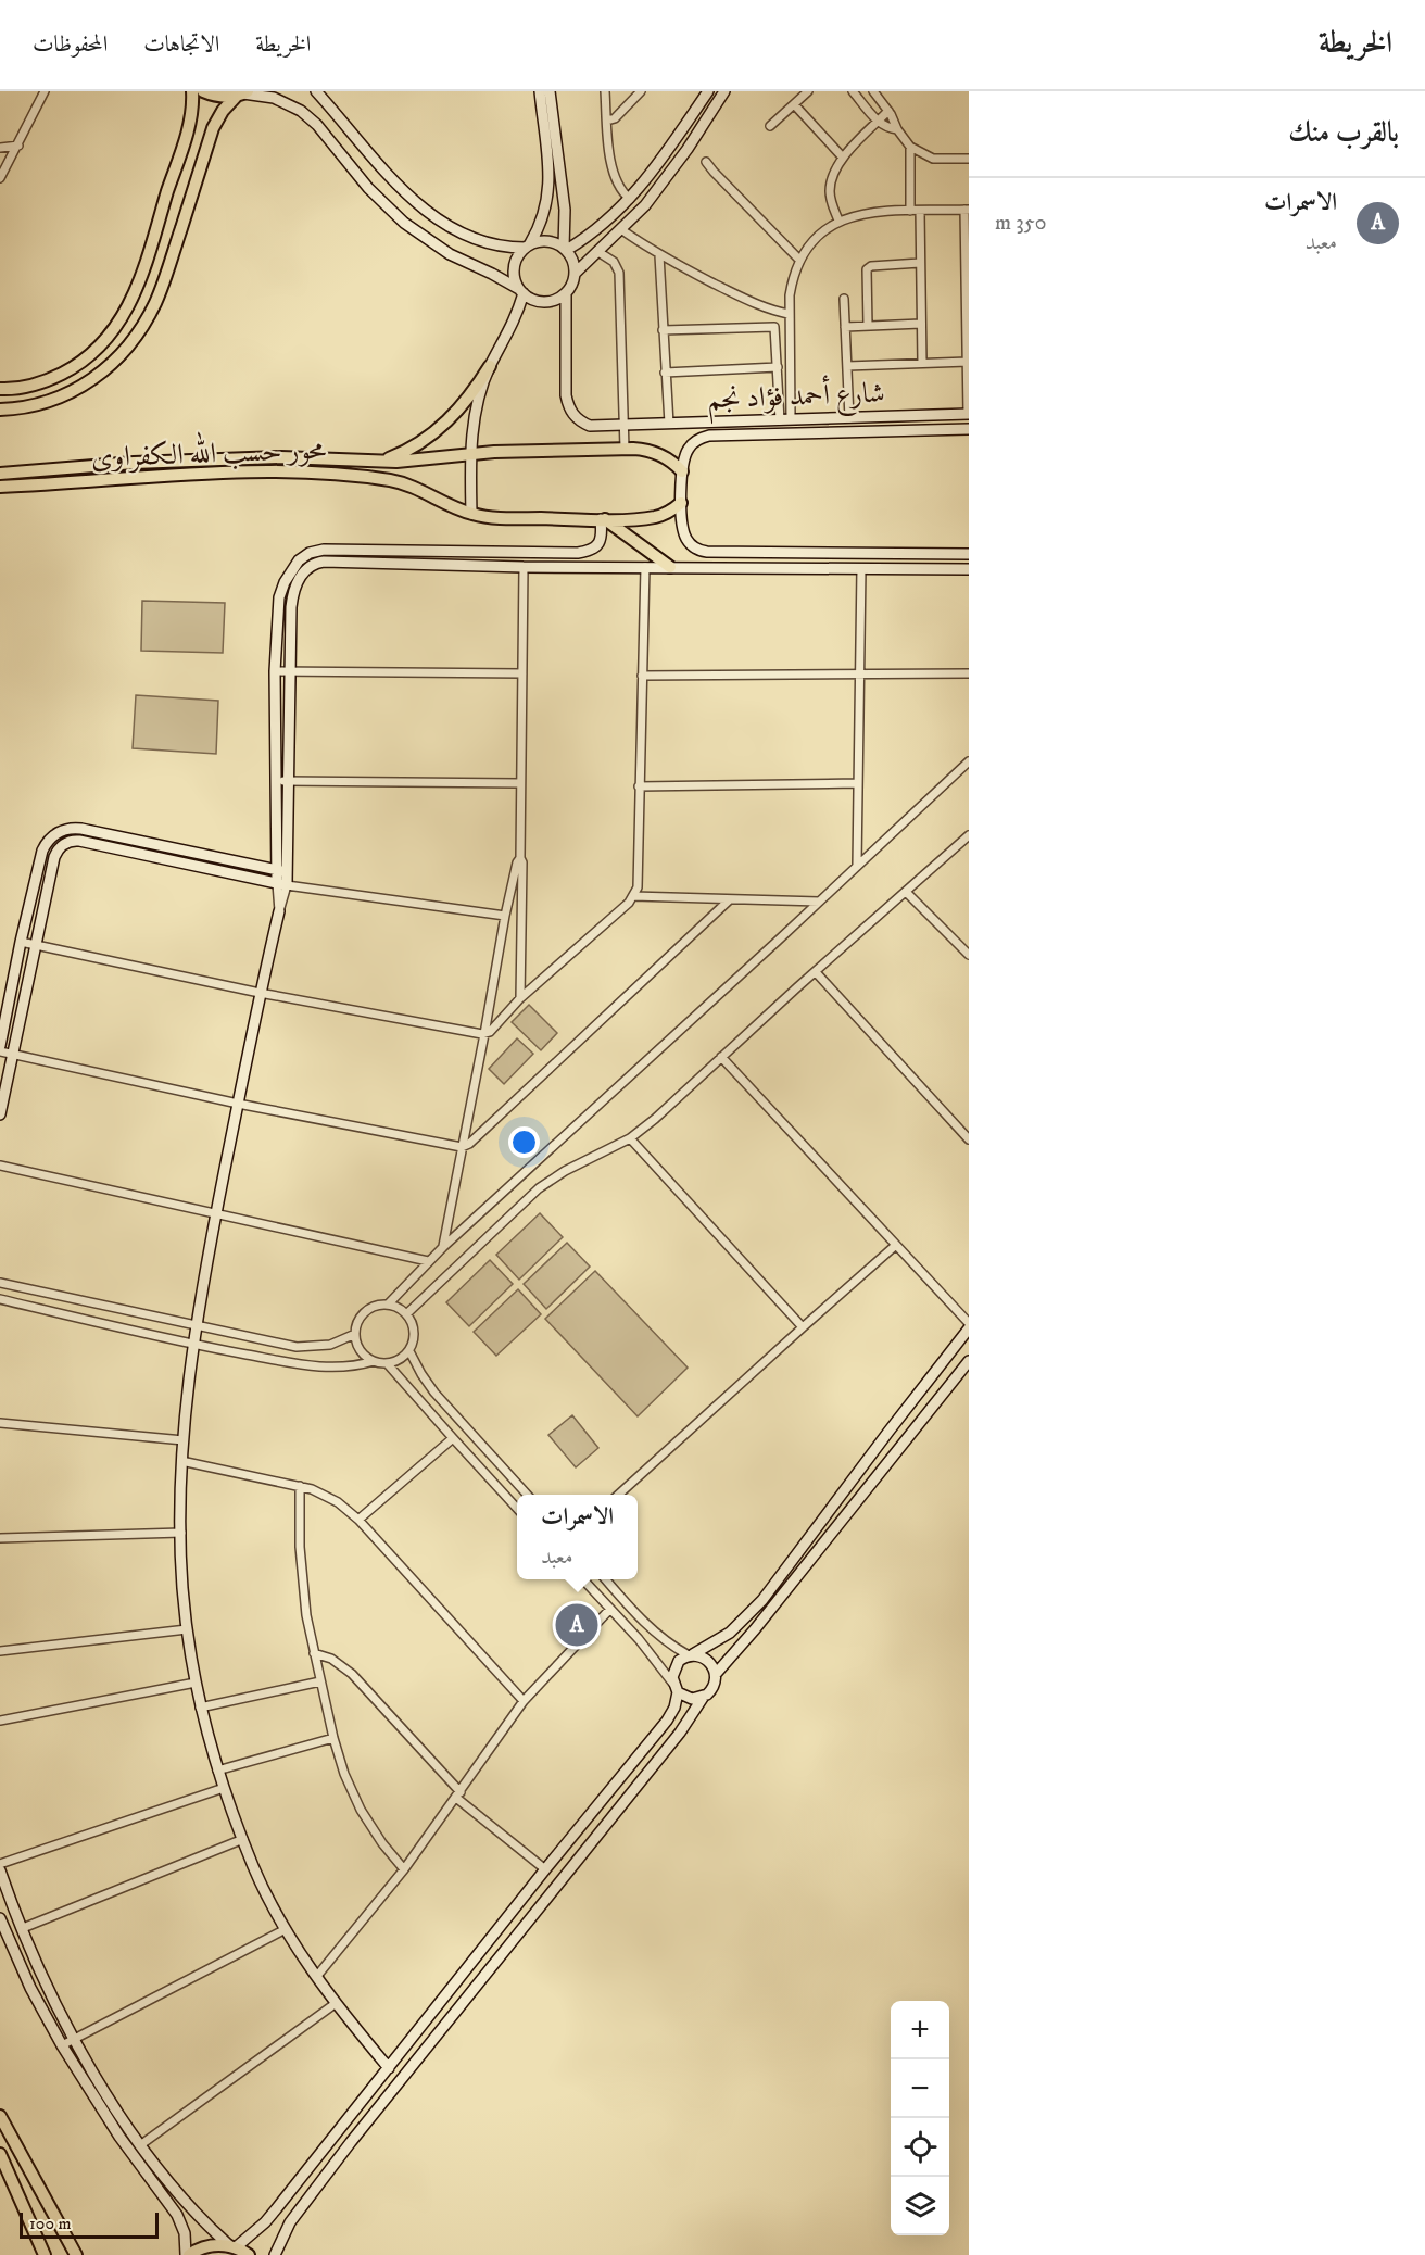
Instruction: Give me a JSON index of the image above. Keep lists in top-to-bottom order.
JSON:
{
  "streets": {
    "main road": ["محور حسب الله الكفراوى"],
    "street": ["شارع أحمد فؤاد نجم"]
  },
  "crossings": [
    ["شارع أحمد فؤاد نجم", "محور حسب الله الكفراوى"]
  ],
  "scale_bar": "100 m",
  "page": {
    "header": "الخريطة",
    "nav": ["الخريطة", "الاتجاهات", "المحفوظات"],
    "heading": "بالقرب منك",
    "list": [
      {
        "mark": "A",
        "name": "الاسمرات",
        "note": "معبد",
        "value": "350 m"
      }
    ],
    "popup": ["الاسمرات", "معبد"],
    "pins": "A",
    "map_buttons": ["+", "−"],
    "scale": "100 m"
  }
}
